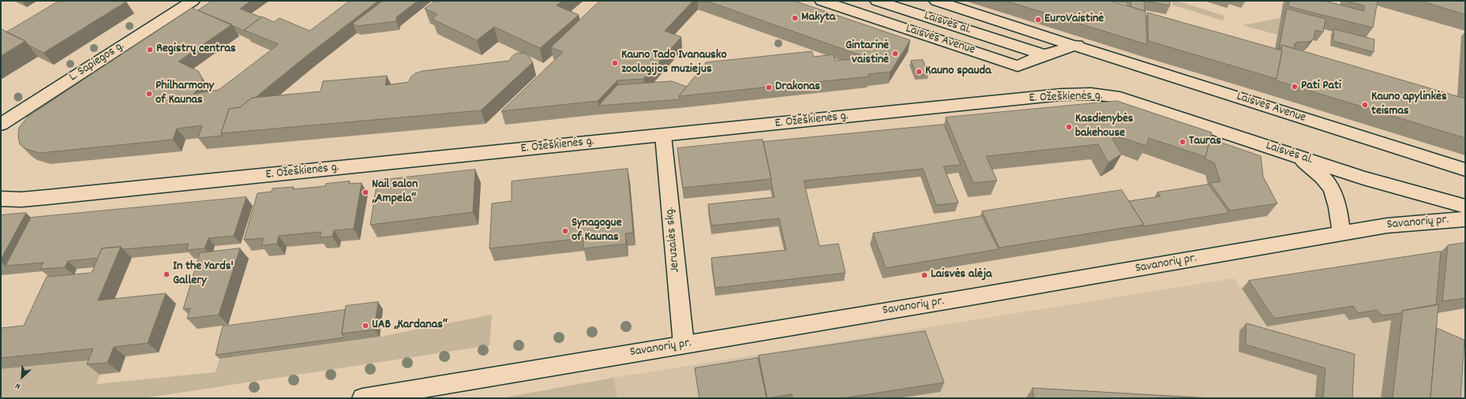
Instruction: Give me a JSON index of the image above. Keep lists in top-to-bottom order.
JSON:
{
  "streets": {
    "street": [
      "Laisvės al.",
      "Laisvės Avenue",
      "L. Sapiegos g.",
      "E. Ožeškienės g.",
      "Savanorių pr.",
      "Jeruzalės skg."
    ]
  },
  "crossings": [
    ["Laisvės al.", "E. Ožeškienės g."],
    ["E. Ožeškienės g.", "Jeruzalės skg."],
    ["Savanorių pr.", "Jeruzalės skg."]
  ],
  "places": [
    "Makyta",
    "EuroVaistinė",
    "Registrų centras",
    "Gintarinė vaistinė",
    "Kauno Tado Ivanausko zoologijos muziejus",
    "Kauno spauda",
    "Pati Pati",
    "Drakonas",
    "Philharmony of Kaunas",
    "Kauno apylinkės teismas",
    "Kasdienybės bakehouse",
    "Tauras",
    "Nail salon „Ampela“",
    "Synagogue of Kaunas",
    "In the Yards' Gallery",
    "Laisvės alėja",
    "UAB „Kardanas“"
  ],
  "north": "bottom left"
}
